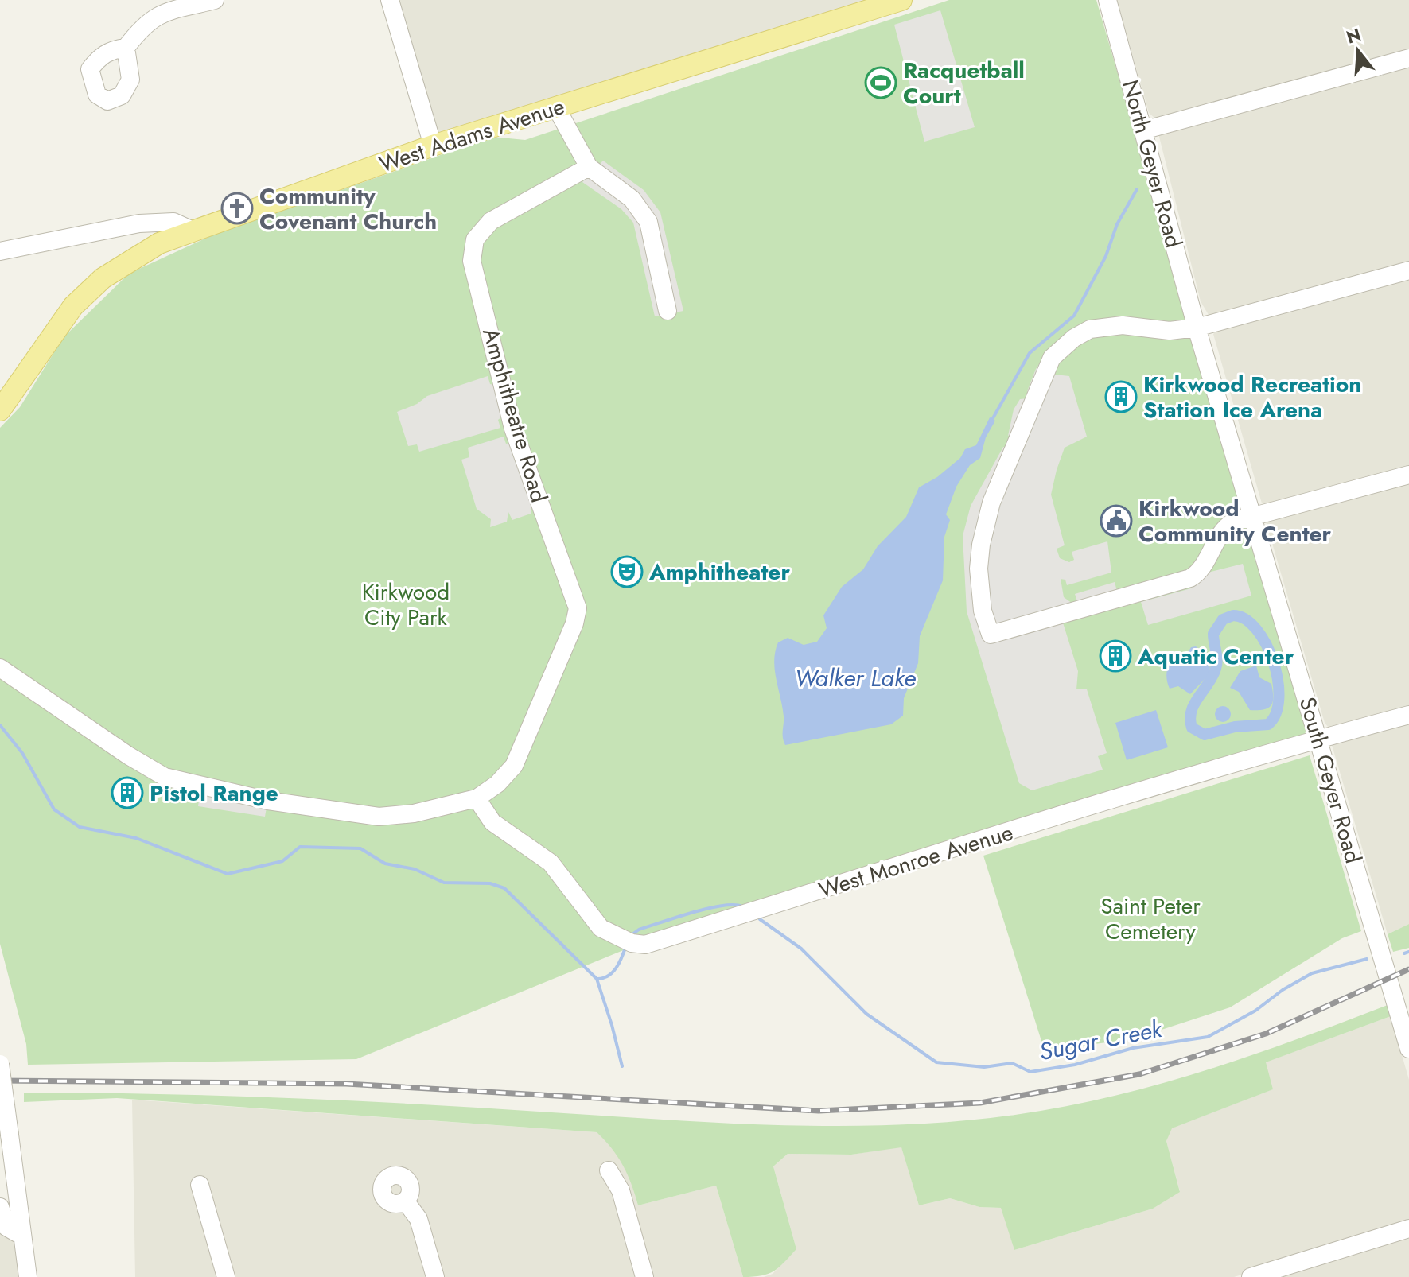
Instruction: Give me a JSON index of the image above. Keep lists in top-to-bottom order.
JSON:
{
  "streets": {
    "main road": ["West Adams Avenue"],
    "street": [
      "North Geyer Road",
      "Amphitheatre Road",
      "South Geyer Road",
      "West Monroe Avenue"
    ]
  },
  "crossings": [
    ["North Geyer Road", "South Geyer Road"],
    ["Amphitheatre Road", "West Monroe Avenue"],
    ["South Geyer Road", "West Monroe Avenue"]
  ],
  "water": ["Walker Lake", "Sugar Creek"],
  "parks": ["Kirkwood City Park", "Saint Peter Cemetery"],
  "places": {
    "sports": ["Racquetball Court"],
    "church": ["Community Covenant Church"],
    "building": ["Kirkwood Recreation Station Ice Arena", "Aquatic Center", "Pistol Range"],
    "public building": ["Kirkwood Community Center"],
    "theatre": ["Amphitheater"]
  },
  "north": "top"
}
